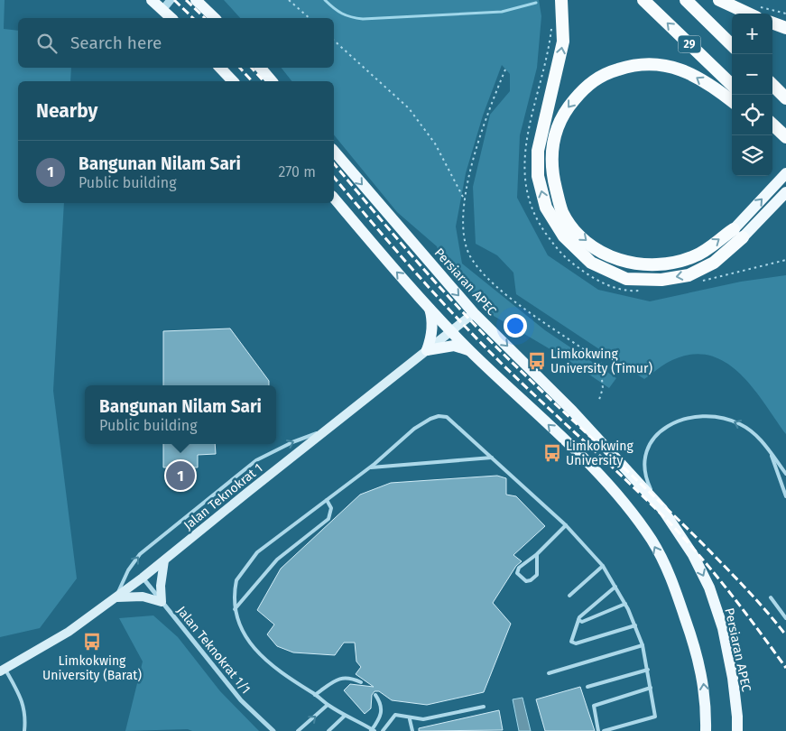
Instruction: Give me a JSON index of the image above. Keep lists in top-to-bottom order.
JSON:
{
  "streets": {
    "highway": ["29"],
    "main road": ["Persiaran APEC", "Jalan Teknokrat 1"],
    "street": ["Jalan Teknokrat 1/1"]
  },
  "crossings": [
    ["Persiaran APEC", "Jalan Teknokrat 1"],
    ["Jalan Teknokrat 1", "Jalan Teknokrat 1/1"]
  ],
  "places": {
    "bus stop": ["Limkokwing University (Timur)", "Limkokwing University", "Limkokwing University (Barat)"]
  },
  "page": {
    "map_buttons": ["+", "−"],
    "search": "Search here",
    "heading": "Nearby",
    "list": [
      {
        "mark": "1",
        "name": "Bangunan Nilam Sari",
        "note": "Public building",
        "value": "270 m"
      }
    ],
    "popup": ["Bangunan Nilam Sari", "Public building"],
    "pins": "1"
  }
}
